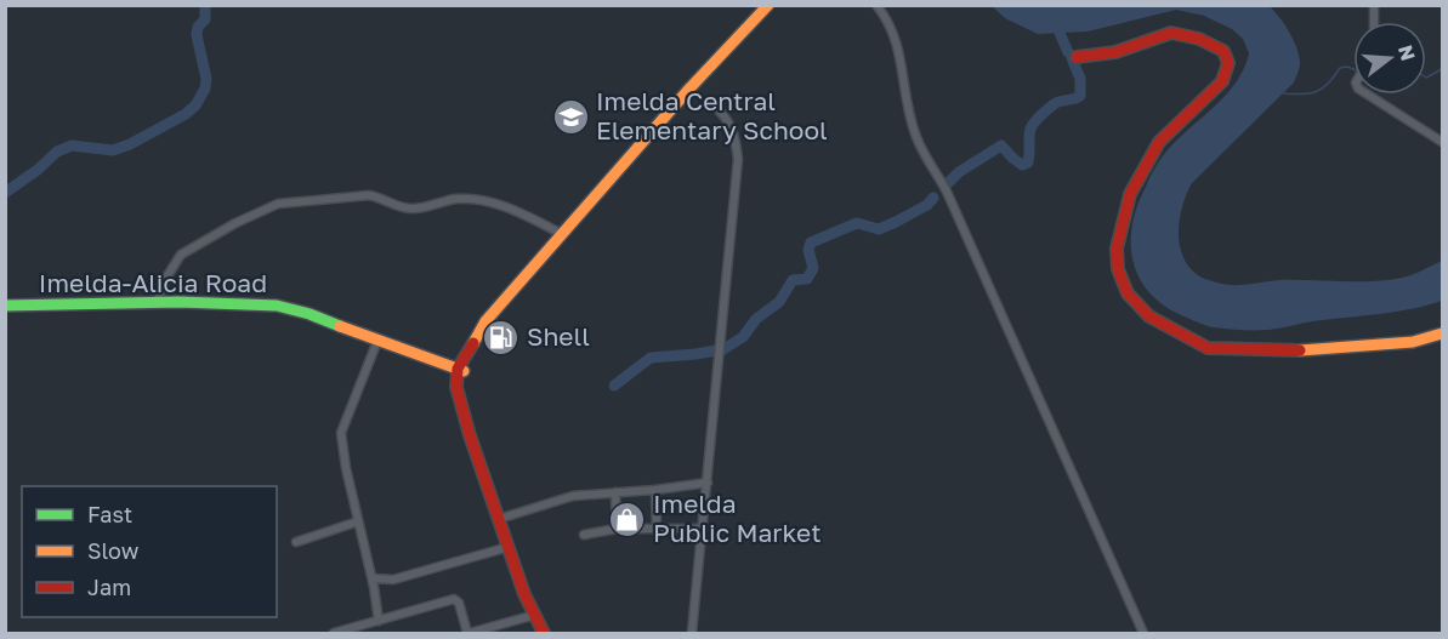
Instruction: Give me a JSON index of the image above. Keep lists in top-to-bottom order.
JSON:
{
  "streets": {
    "main road": ["Imelda-Alicia Road"]
  },
  "places": {
    "school or university": ["Imelda Central Elementary School"],
    "fuel station": ["Shell"],
    "shop": ["Imelda Public Market"]
  },
  "legend": ["Fast", "Slow", "Jam"],
  "north": "right"
}
